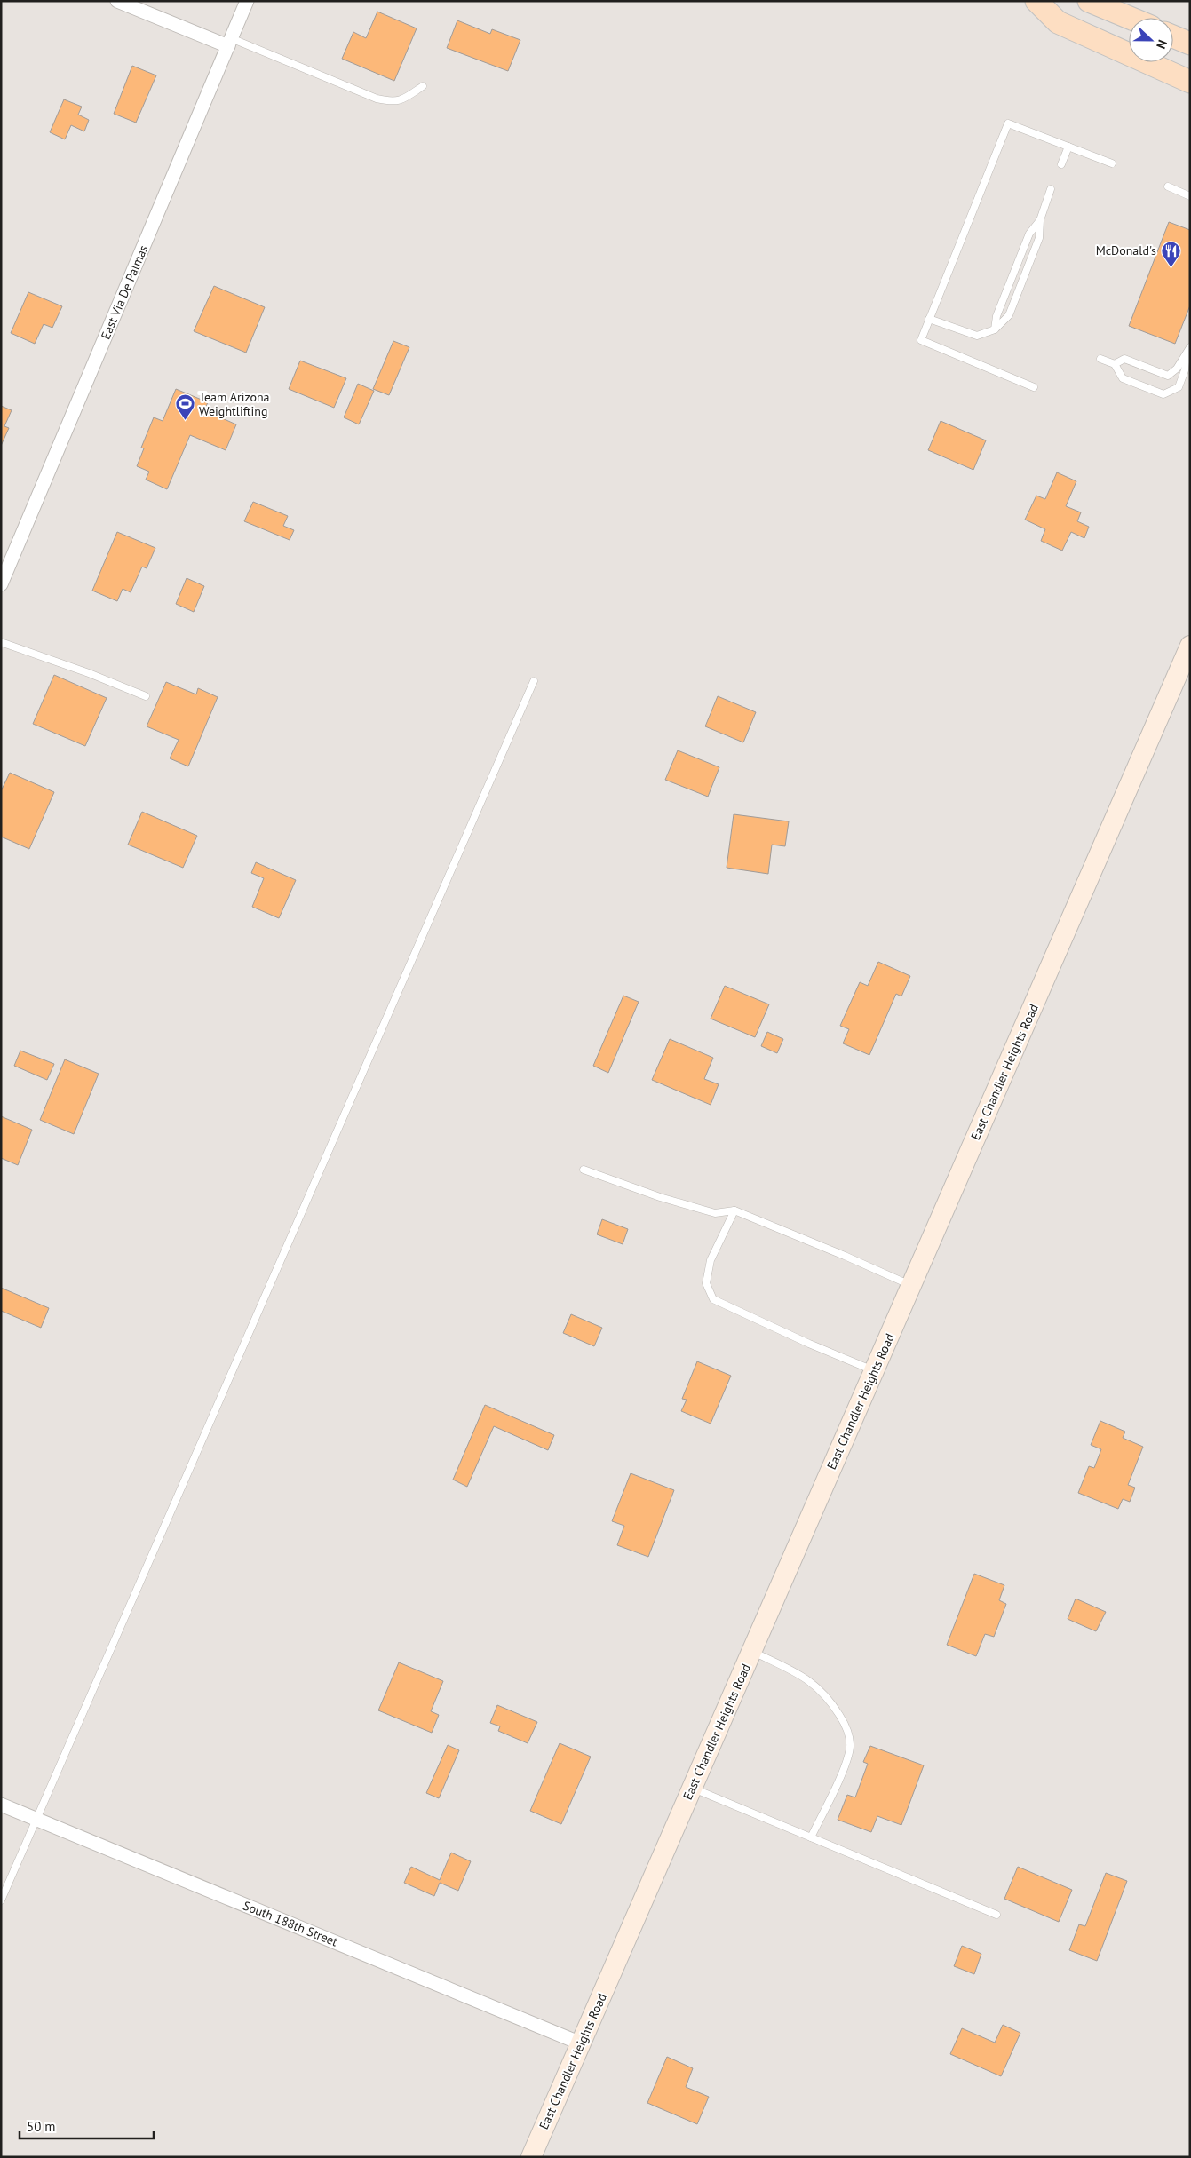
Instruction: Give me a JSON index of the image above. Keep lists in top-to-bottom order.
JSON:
{
  "streets": {
    "main road": ["East Chandler Heights Road"],
    "street": ["East Via De Palmas", "South 188th Street"]
  },
  "crossings": [
    ["East Chandler Heights Road", "South 188th Street"]
  ],
  "places": {
    "restaurant": ["McDonald's"],
    "sports": ["Team Arizona Weightlifting"]
  },
  "scale_bar": "50 m",
  "north": "right"
}
